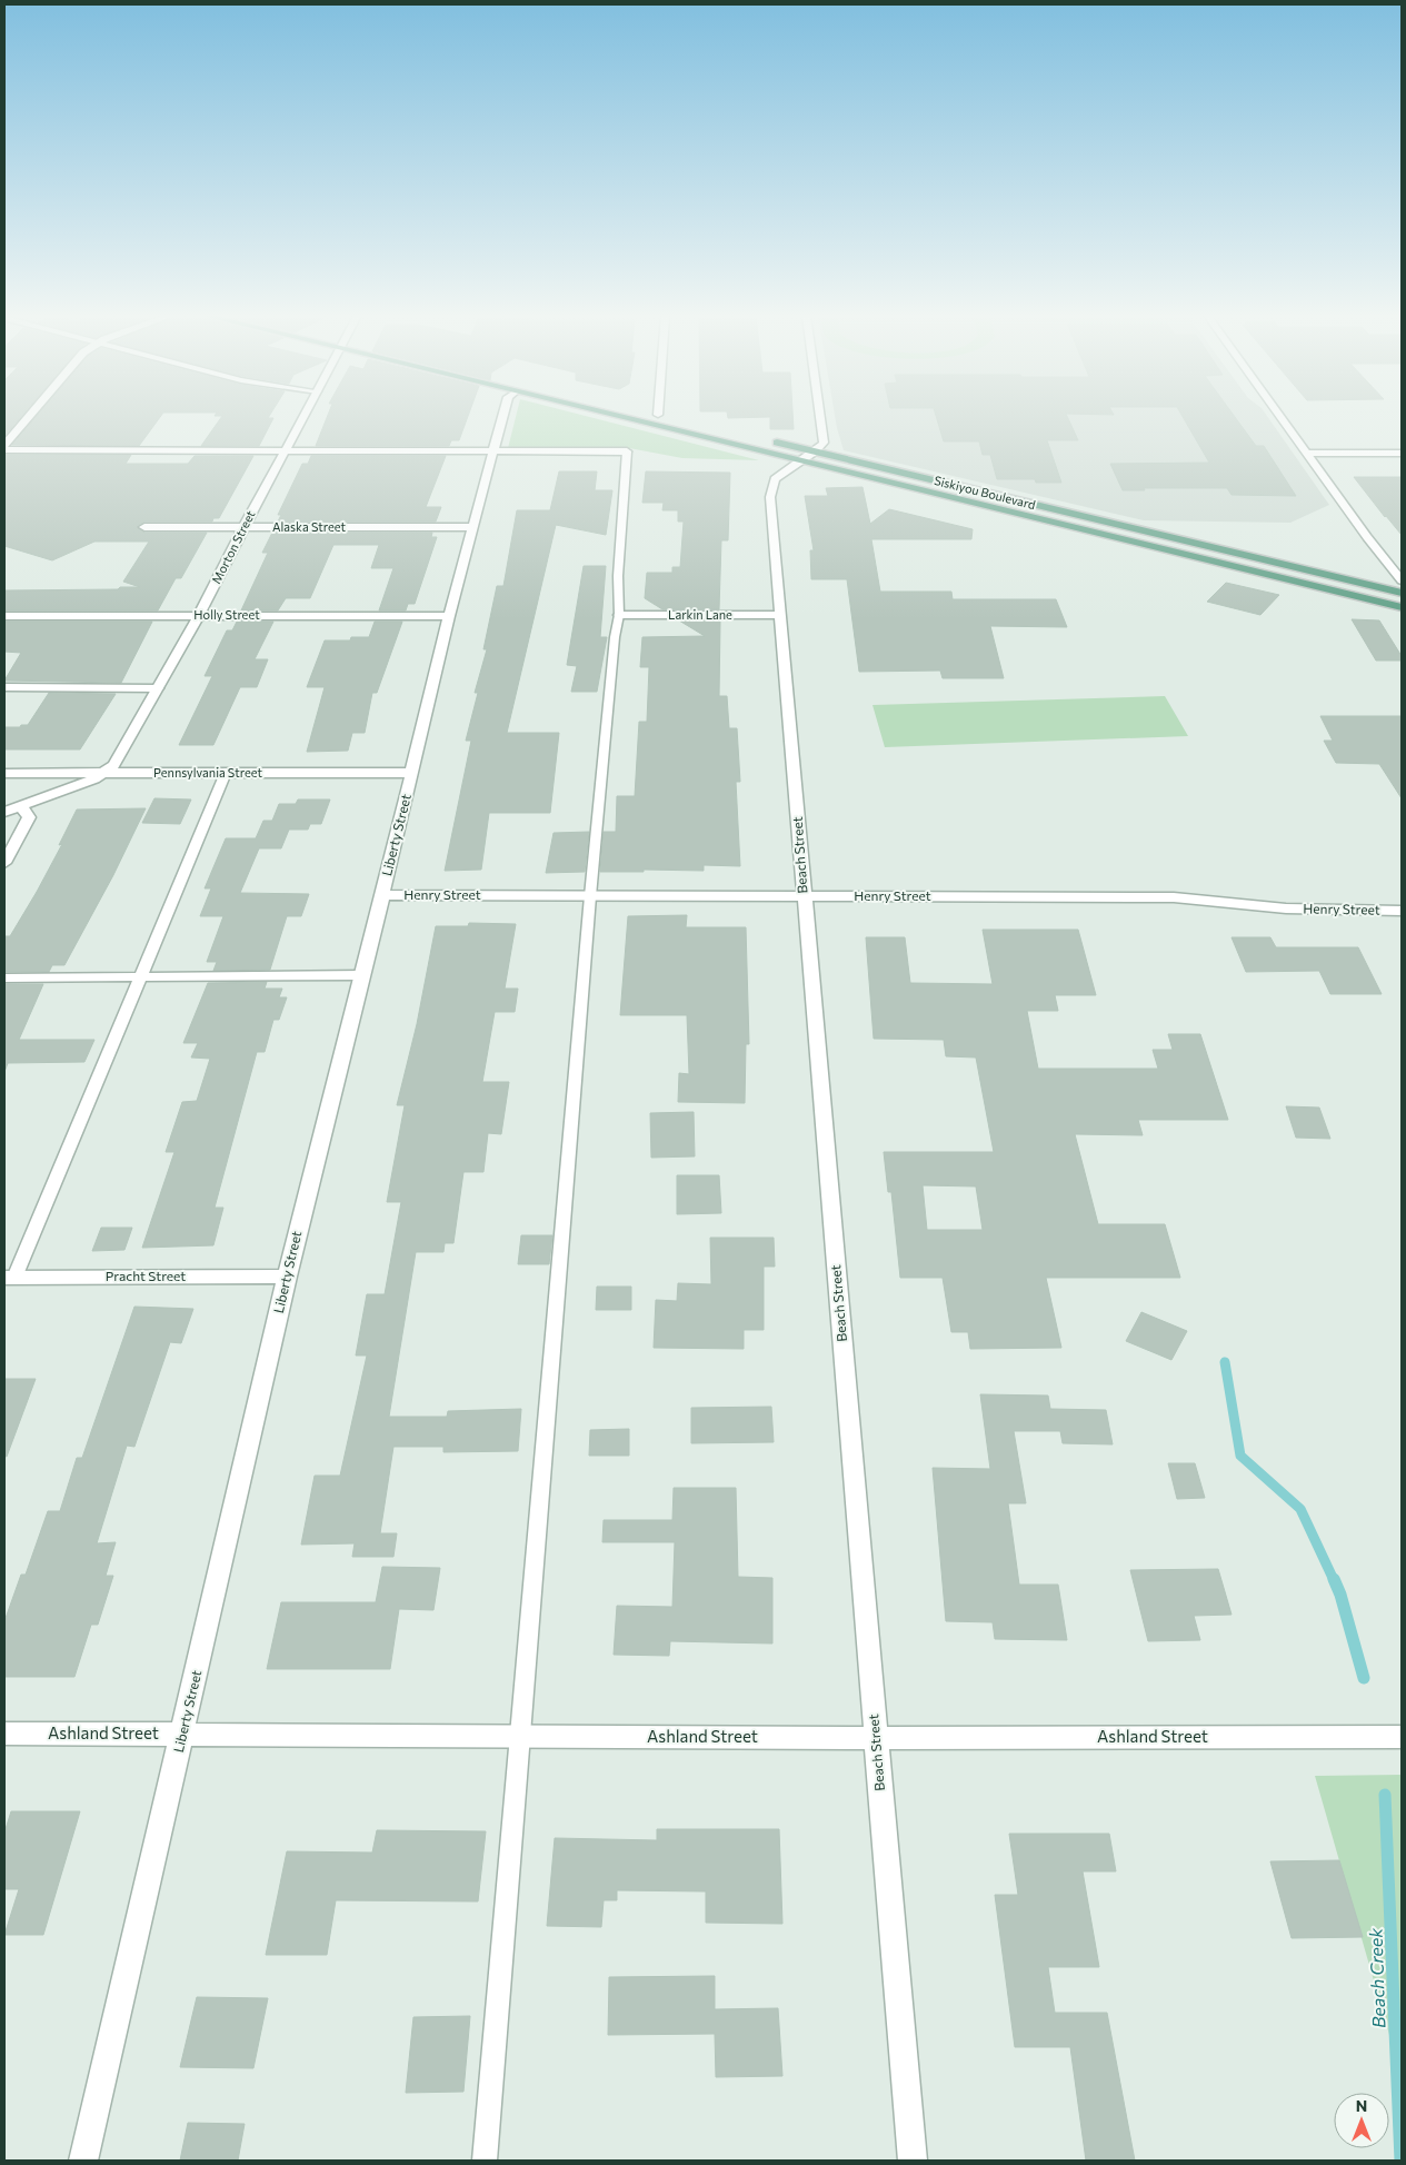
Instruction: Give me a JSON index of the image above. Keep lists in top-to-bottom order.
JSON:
{
  "streets": {
    "main road": ["Siskiyou Boulevard"],
    "street": [
      "Alaska Street",
      "Morton Street",
      "Holly Street",
      "Larkin Lane",
      "Pennsylvania Street",
      "Liberty Street",
      "Beach Street",
      "Henry Street",
      "Pracht Street",
      "Ashland Street"
    ]
  },
  "crossings": [
    ["Siskiyou Boulevard", "Beach Street"],
    ["Alaska Street", "Morton Street"],
    ["Alaska Street", "Liberty Street"],
    ["Morton Street", "Holly Street"],
    ["Morton Street", "Pennsylvania Street"],
    ["Holly Street", "Liberty Street"],
    ["Larkin Lane", "Beach Street"],
    ["Pennsylvania Street", "Liberty Street"],
    ["Liberty Street", "Henry Street"],
    ["Liberty Street", "Pracht Street"],
    ["Liberty Street", "Ashland Street"],
    ["Beach Street", "Henry Street"],
    ["Beach Street", "Ashland Street"]
  ],
  "water": ["Beach Creek"],
  "north": "top"
}
